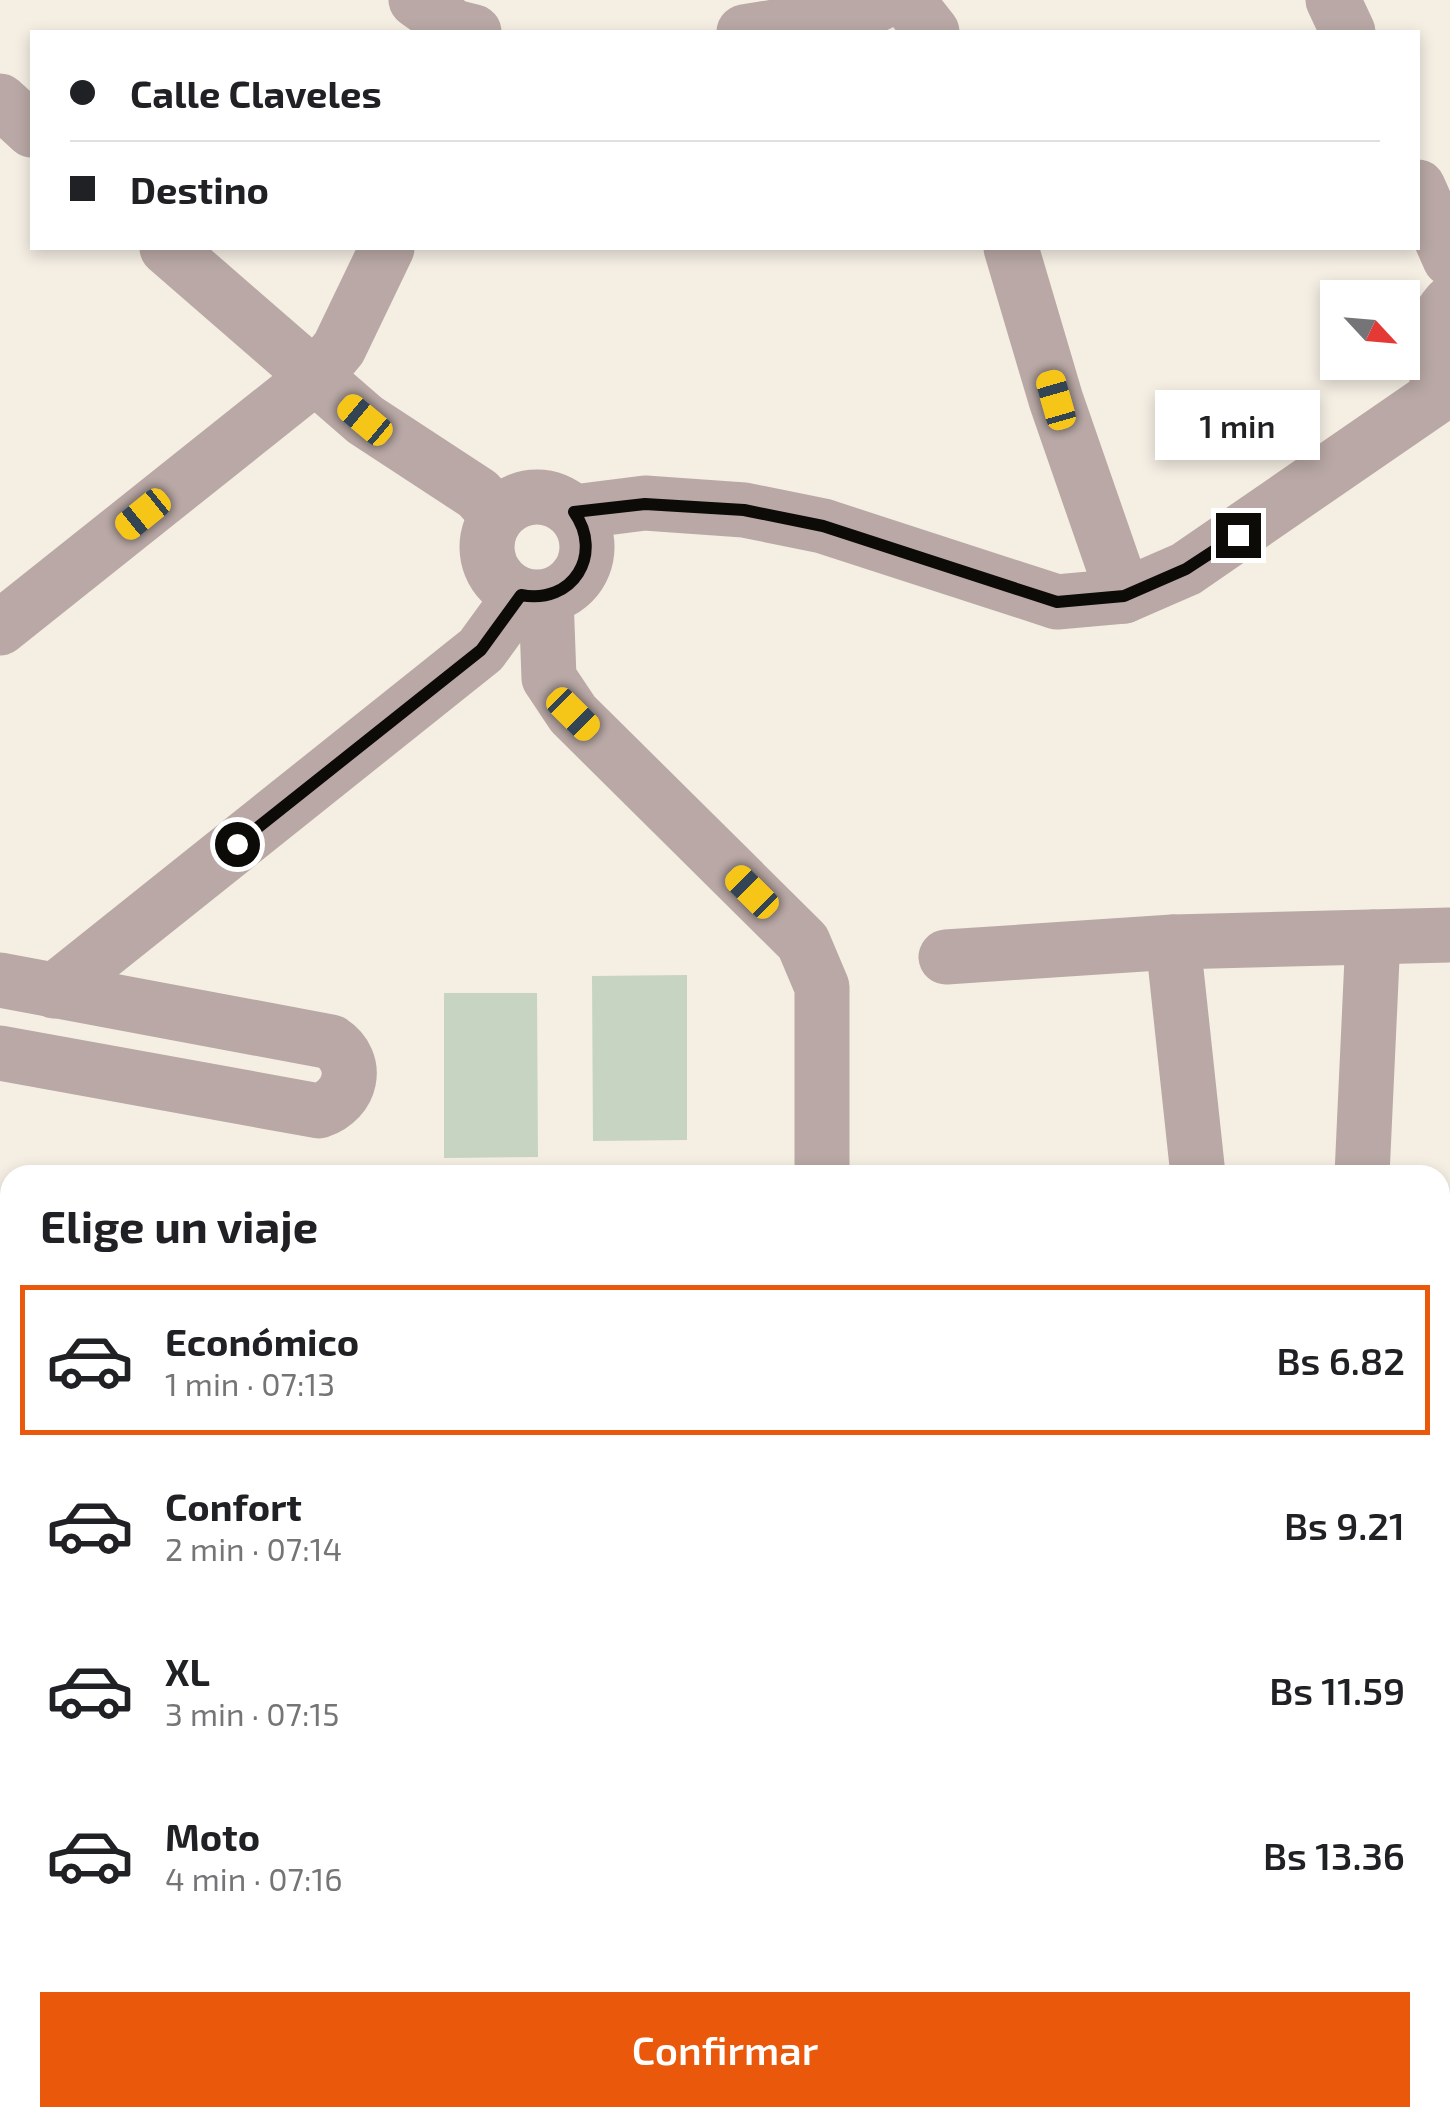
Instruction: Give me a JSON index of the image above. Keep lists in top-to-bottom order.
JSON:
{
  "north": "bottom right",
  "page": {
    "banner": ["Calle Claveles", "Destino"],
    "bubble": "1 min",
    "heading": "Elige un viaje",
    "list": [
      {
        "name": "Económico",
        "note": "1 min · 07:13",
        "value": "Bs 6.82"
      },
      {
        "name": "Confort",
        "note": "2 min · 07:14",
        "value": "Bs 9.21"
      },
      {
        "name": "XL",
        "note": "3 min · 07:15",
        "value": "Bs 11.59"
      },
      {
        "name": "Moto",
        "note": "4 min · 07:16",
        "value": "Bs 13.36"
      }
    ],
    "buttons": "Confirmar"
  }
}
